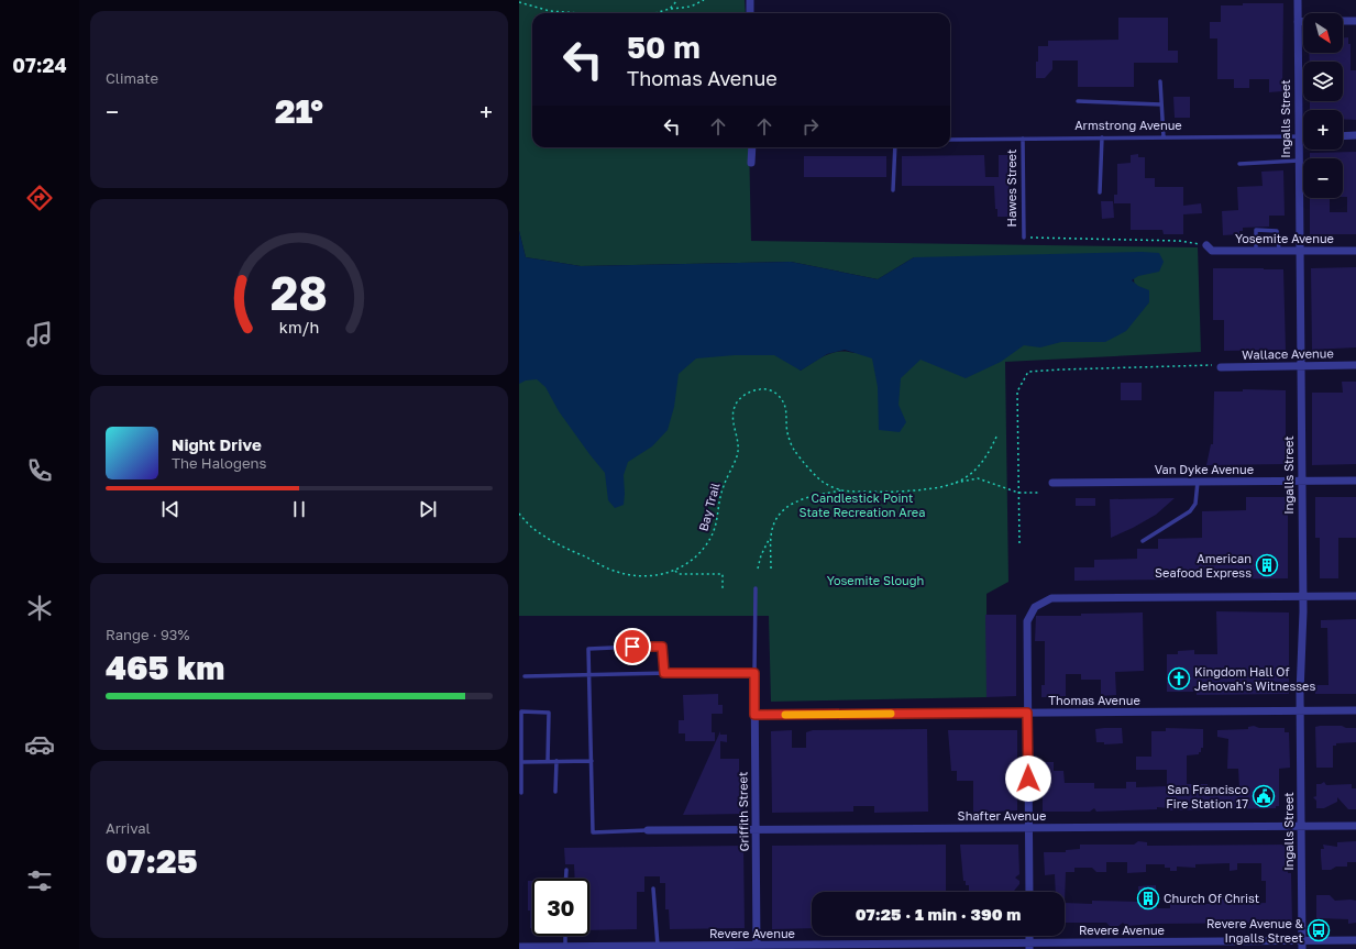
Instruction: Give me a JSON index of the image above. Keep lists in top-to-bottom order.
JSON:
{
  "streets": {
    "street": [
      "Ingalls Street",
      "Yosemite Avenue",
      "Wallace Avenue",
      "Van Dyke Avenue",
      "Thomas Avenue",
      "Griffith Street",
      "Shafter Avenue",
      "Revere Avenue"
    ],
    "lane": ["Armstrong Avenue", "Hawes Street"],
    "path": ["Bay Trail"]
  },
  "crossings": [
    ["Ingalls Street", "Armstrong Avenue"],
    ["Ingalls Street", "Yosemite Avenue"],
    ["Ingalls Street", "Wallace Avenue"],
    ["Ingalls Street", "Van Dyke Avenue"],
    ["Ingalls Street", "Thomas Avenue"],
    ["Ingalls Street", "Shafter Avenue"],
    ["Ingalls Street", "Revere Avenue"],
    ["Armstrong Avenue", "Hawes Street"],
    ["Thomas Avenue", "Griffith Street"],
    ["Griffith Street", "Shafter Avenue"],
    ["Griffith Street", "Revere Avenue"]
  ],
  "parks": ["Candlestick Point State Recreation Area", "Yosemite Slough"],
  "places": {
    "building": ["American Seafood Express", "Church Of Christ"],
    "church": ["Kingdom Hall Of Jehovah's Witnesses"],
    "public building": ["San Francisco Fire Station 17"],
    "bus stop": ["Revere Avenue & Ingalls Street"]
  },
  "north": "bottom right",
  "page": {
    "tabs": "07:24",
    "tile": [
      "Climate",
      ["Range · 93%", "465 km"],
      ["Arrival", "07:25"]
    ],
    "map_buttons": ["+", "−"],
    "turn": ["50 m", "Thomas Avenue"],
    "heat": ["−", "21°", "+"],
    "song": ["Night Drive", "The Halogens"],
    "limit": "30",
    "trip": "07:25 · 1 min · 390 m",
    "gauge": ["28", "km/h"]
  }
}
